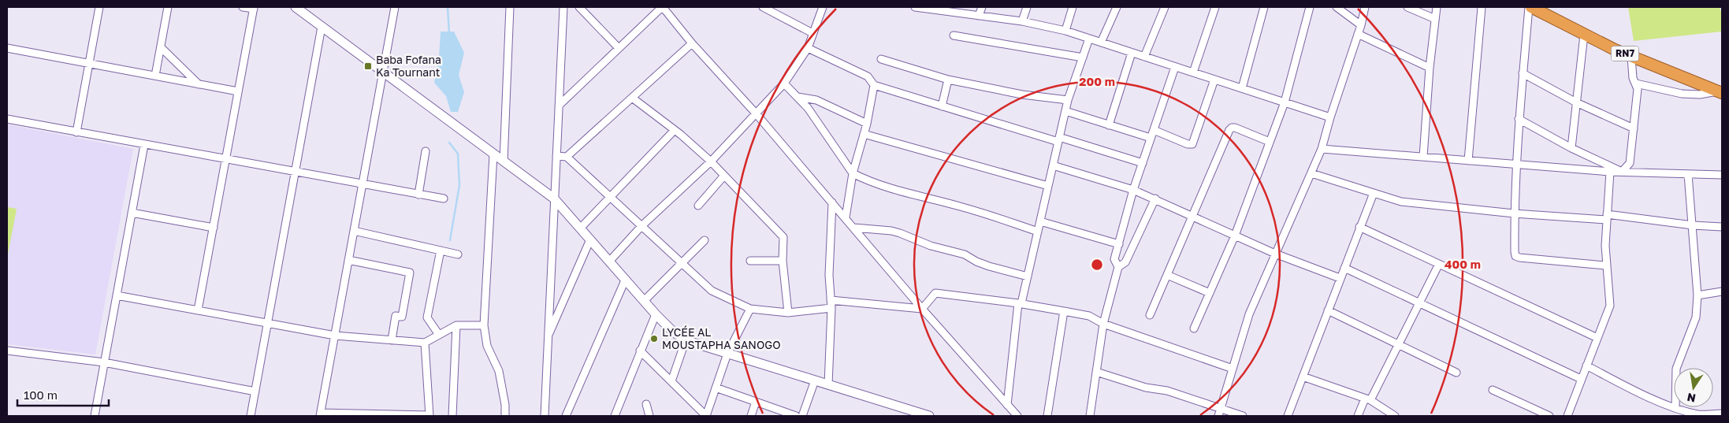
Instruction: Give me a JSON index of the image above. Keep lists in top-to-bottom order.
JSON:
{
  "streets": {
    "highway": ["RN7"]
  },
  "places": {
    "transit": ["Baba Fofana Ka Tournant"],
    "other": ["LYCÉE AL MOUSTAPHA SANOGO"]
  },
  "scale_bar": "100 m",
  "north": "bottom",
  "rings": ["200 m", "400 m"]
}
